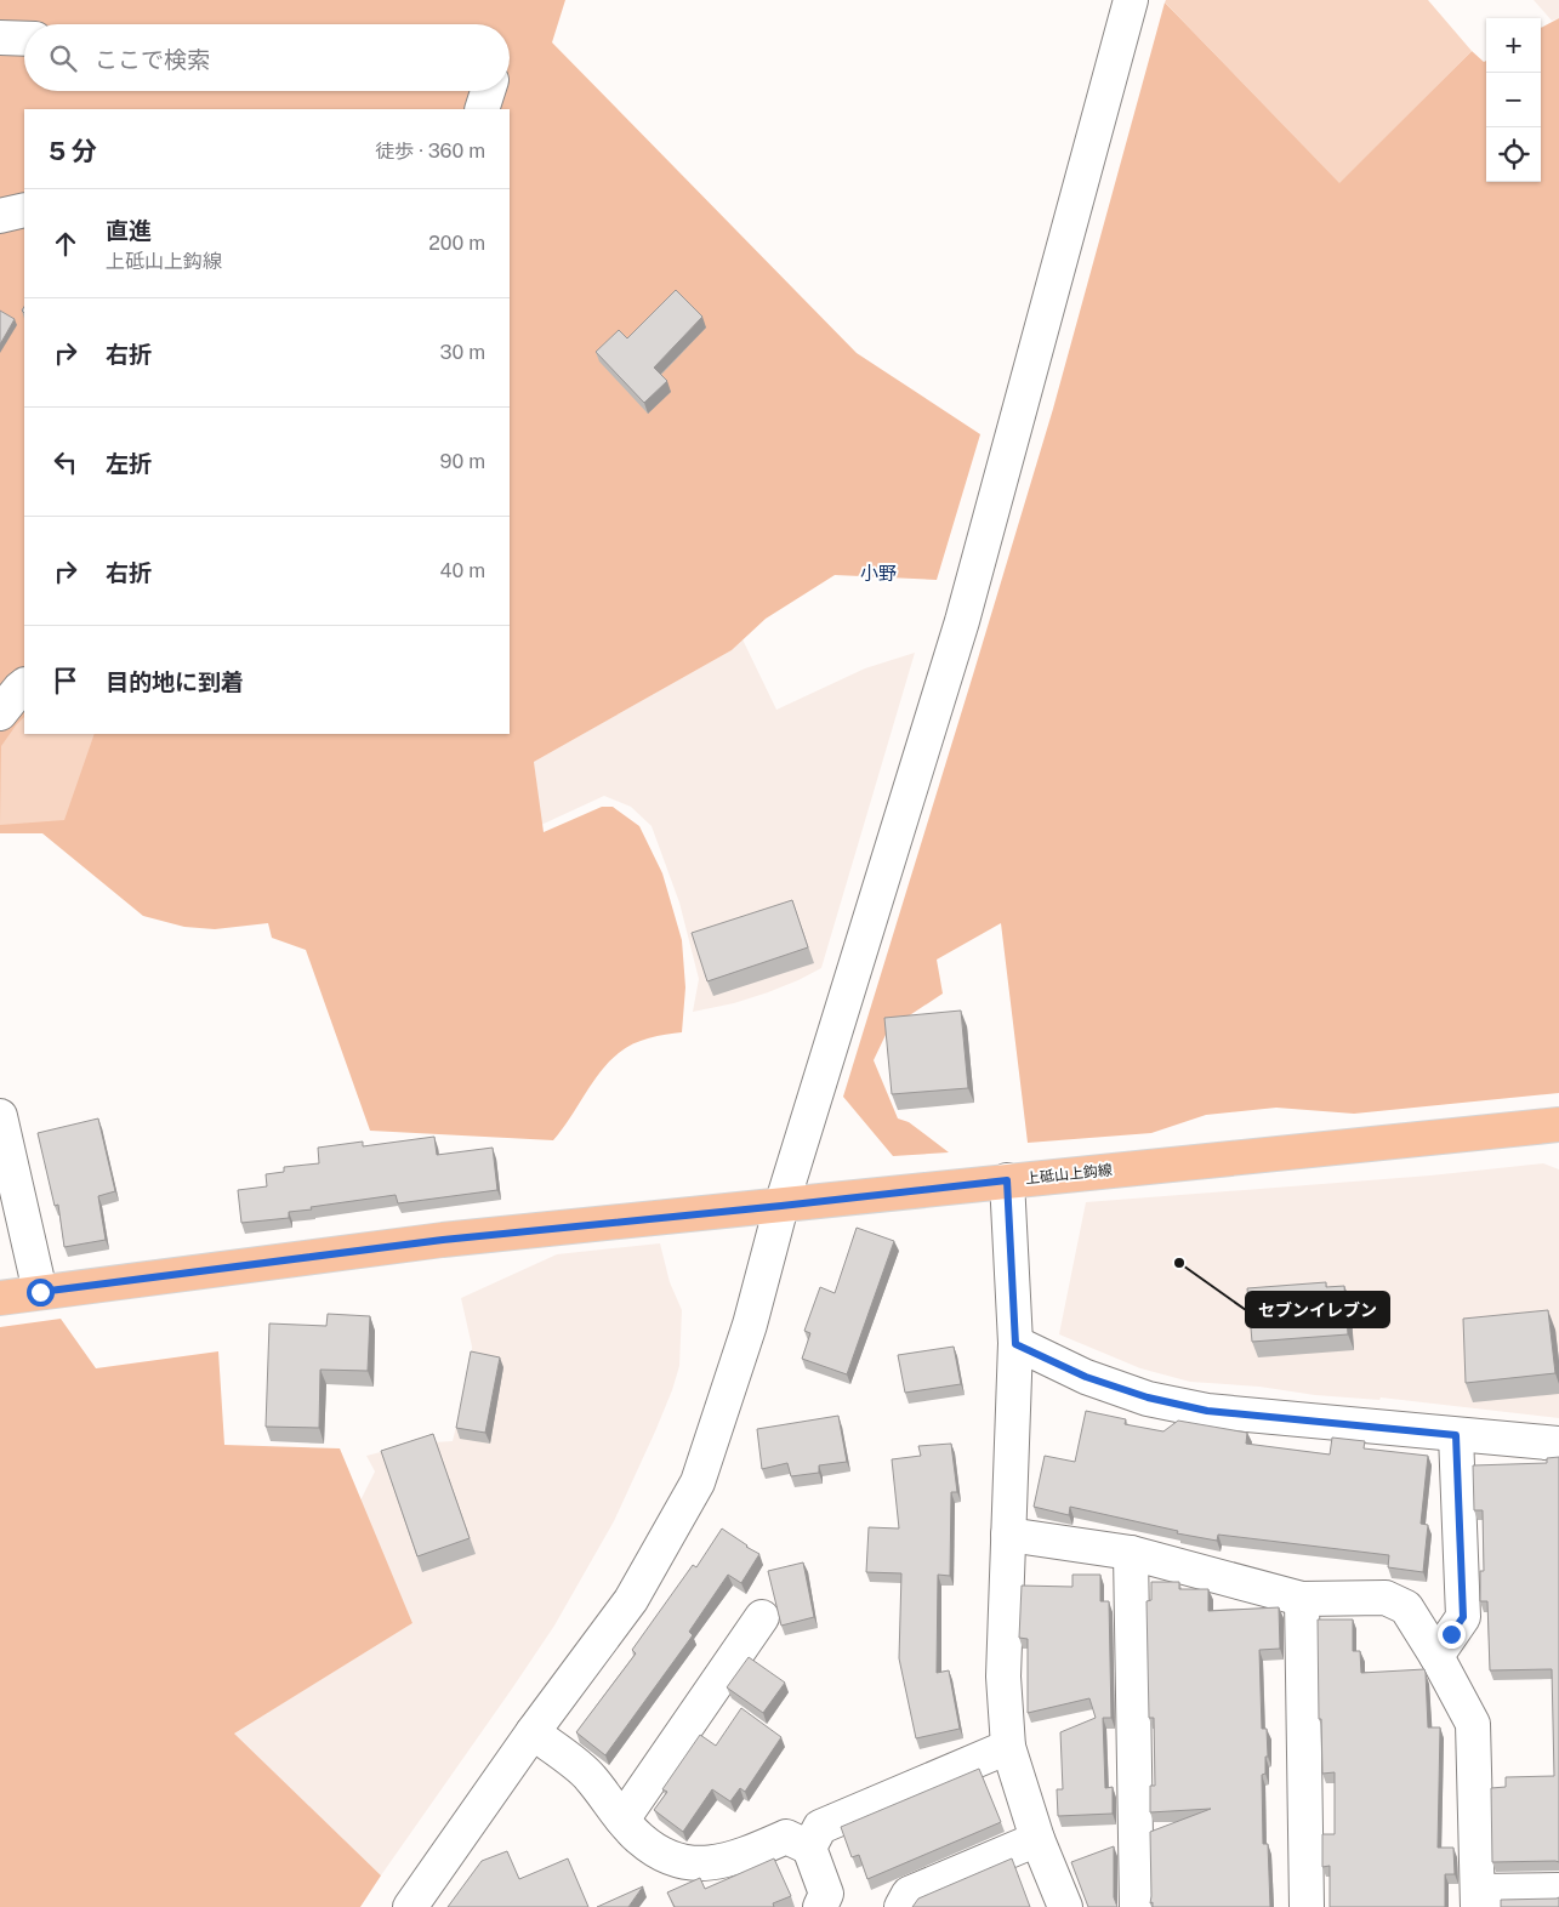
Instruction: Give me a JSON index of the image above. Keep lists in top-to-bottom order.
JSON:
{
  "streets": {
    "main road": ["上砥山上鈎線"]
  },
  "districts": ["小野"],
  "places": ["セブンイレブン"],
  "page": {
    "map_buttons": ["+", "−"],
    "search": "ここで検索",
    "heading": ["5 分", "徒歩 · 360 m"],
    "list": [
      ["直進", "上砥山上鈎線", "200 m"],
      ["右折", "30 m"],
      ["左折", "90 m"],
      ["右折", "40 m"],
      "目的地に到着"
    ]
  }
}
